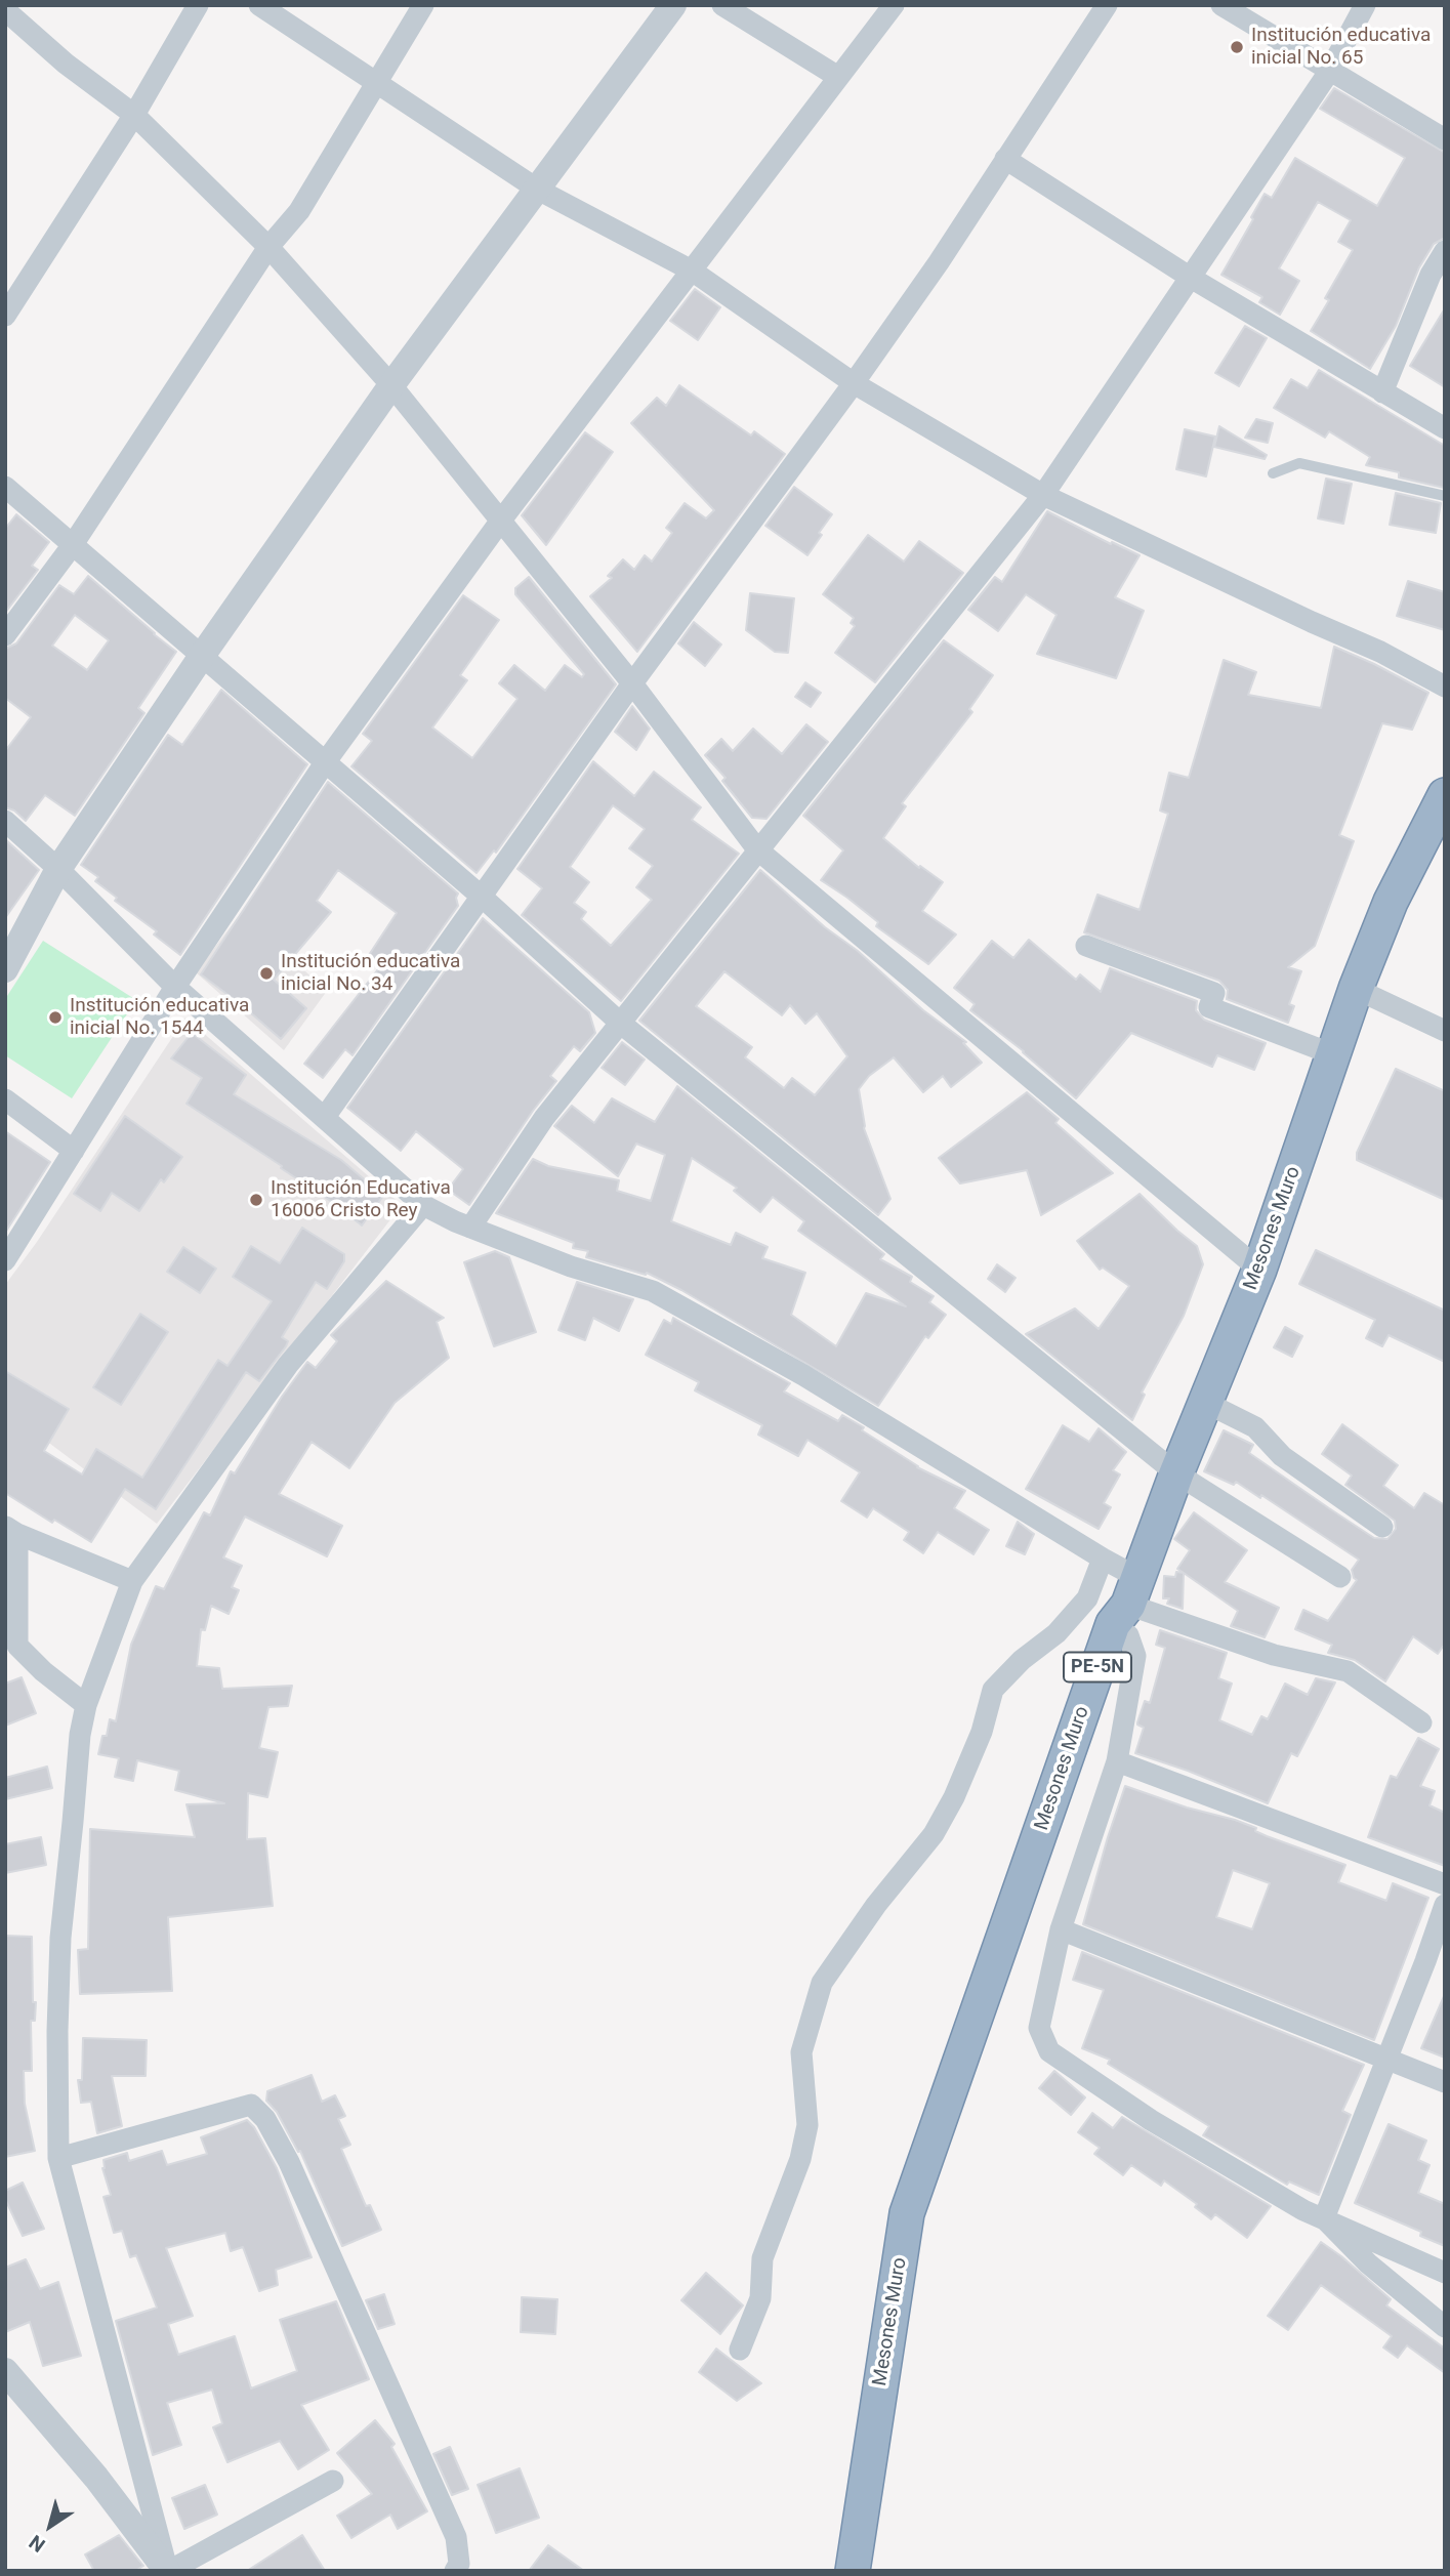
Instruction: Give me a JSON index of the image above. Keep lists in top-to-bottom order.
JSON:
{
  "streets": {
    "highway": ["Mesones Muro", "PE-5N"]
  },
  "places": [
    "Institución educativa inicial No. 65",
    "Institución educativa inicial No. 34",
    "Institución educativa inicial No. 1544",
    "Institución Educativa 16006 Cristo Rey"
  ],
  "north": "bottom left"
}
